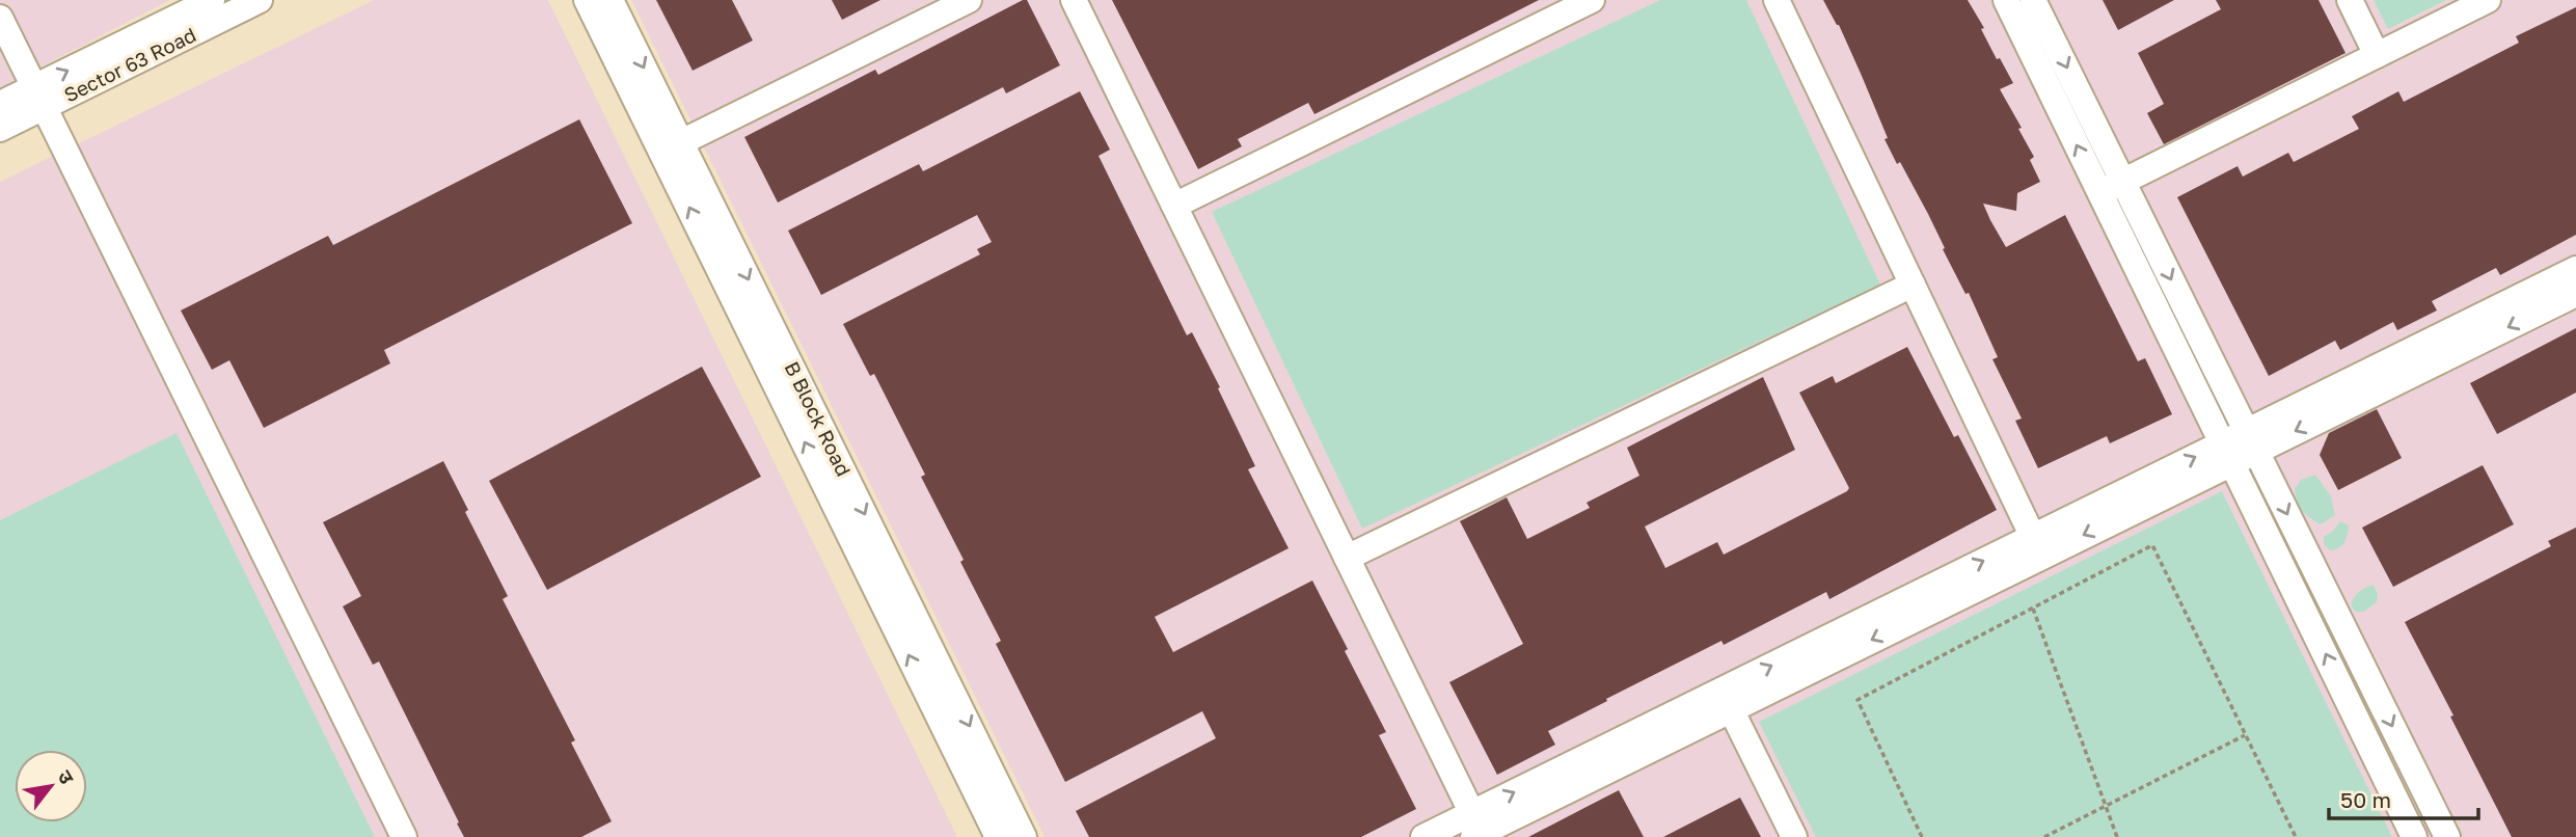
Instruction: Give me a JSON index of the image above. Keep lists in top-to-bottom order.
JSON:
{
  "streets": {
    "street": ["Sector 63 Road", "B Block Road"]
  },
  "scale_bar": "50 m",
  "north": "top right"
}
